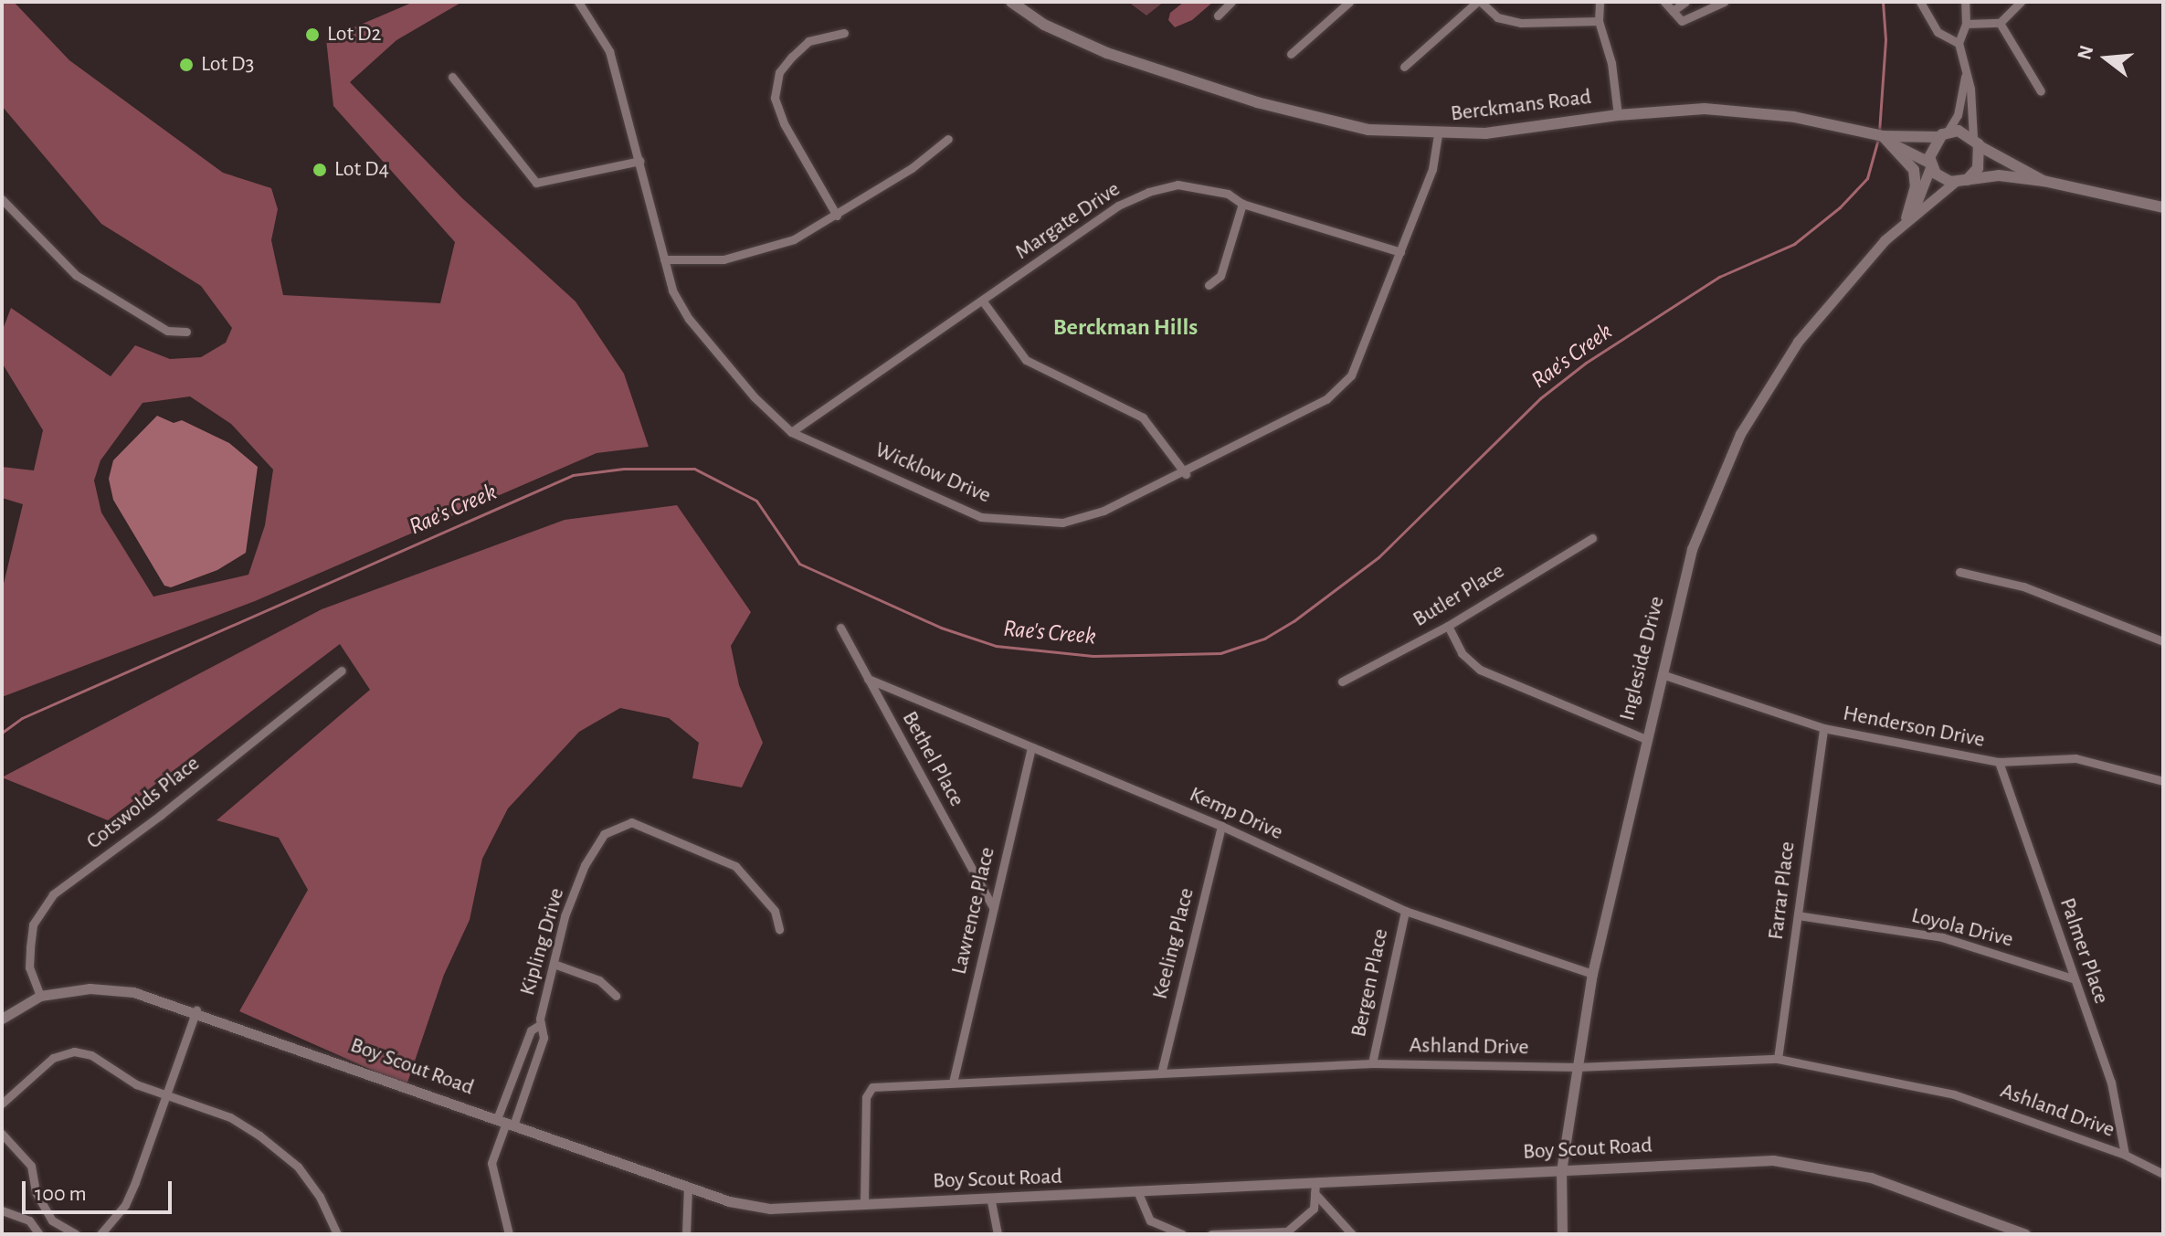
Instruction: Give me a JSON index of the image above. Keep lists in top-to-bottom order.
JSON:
{
  "streets": {
    "main road": ["Berckmans Road"],
    "street": [
      "Margate Drive",
      "Wicklow Drive",
      "Butler Place",
      "Ingleside Drive",
      "Henderson Drive",
      "Bethel Place",
      "Cotswolds Place",
      "Kemp Drive",
      "Farrar Place",
      "Lawrence Place",
      "Loyola Drive",
      "Kipling Drive",
      "Keeling Place",
      "Palmer Place",
      "Bergen Place",
      "Ashland Drive",
      "Boy Scout Road"
    ]
  },
  "crossings": [
    ["Berckmans Road", "Wicklow Drive"],
    ["Berckmans Road", "Ingleside Drive"],
    ["Margate Drive", "Wicklow Drive"],
    ["Ingleside Drive", "Henderson Drive"],
    ["Ingleside Drive", "Kemp Drive"],
    ["Ingleside Drive", "Ashland Drive"],
    ["Ingleside Drive", "Boy Scout Road"],
    ["Henderson Drive", "Farrar Place"],
    ["Henderson Drive", "Palmer Place"],
    ["Bethel Place", "Kemp Drive"],
    ["Bethel Place", "Lawrence Place"],
    ["Cotswolds Place", "Boy Scout Road"],
    ["Kemp Drive", "Lawrence Place"],
    ["Kemp Drive", "Keeling Place"],
    ["Kemp Drive", "Bergen Place"],
    ["Farrar Place", "Loyola Drive"],
    ["Farrar Place", "Ashland Drive"],
    ["Lawrence Place", "Ashland Drive"],
    ["Loyola Drive", "Palmer Place"],
    ["Kipling Drive", "Boy Scout Road"],
    ["Keeling Place", "Ashland Drive"],
    ["Palmer Place", "Ashland Drive"],
    ["Bergen Place", "Ashland Drive"],
    ["Ashland Drive", "Boy Scout Road"]
  ],
  "districts": ["Berckman Hills"],
  "water": ["Rae's Creek"],
  "places": ["Lot D2", "Lot D3", "Lot D4"],
  "scale_bar": "100 m",
  "north": "left"
}
